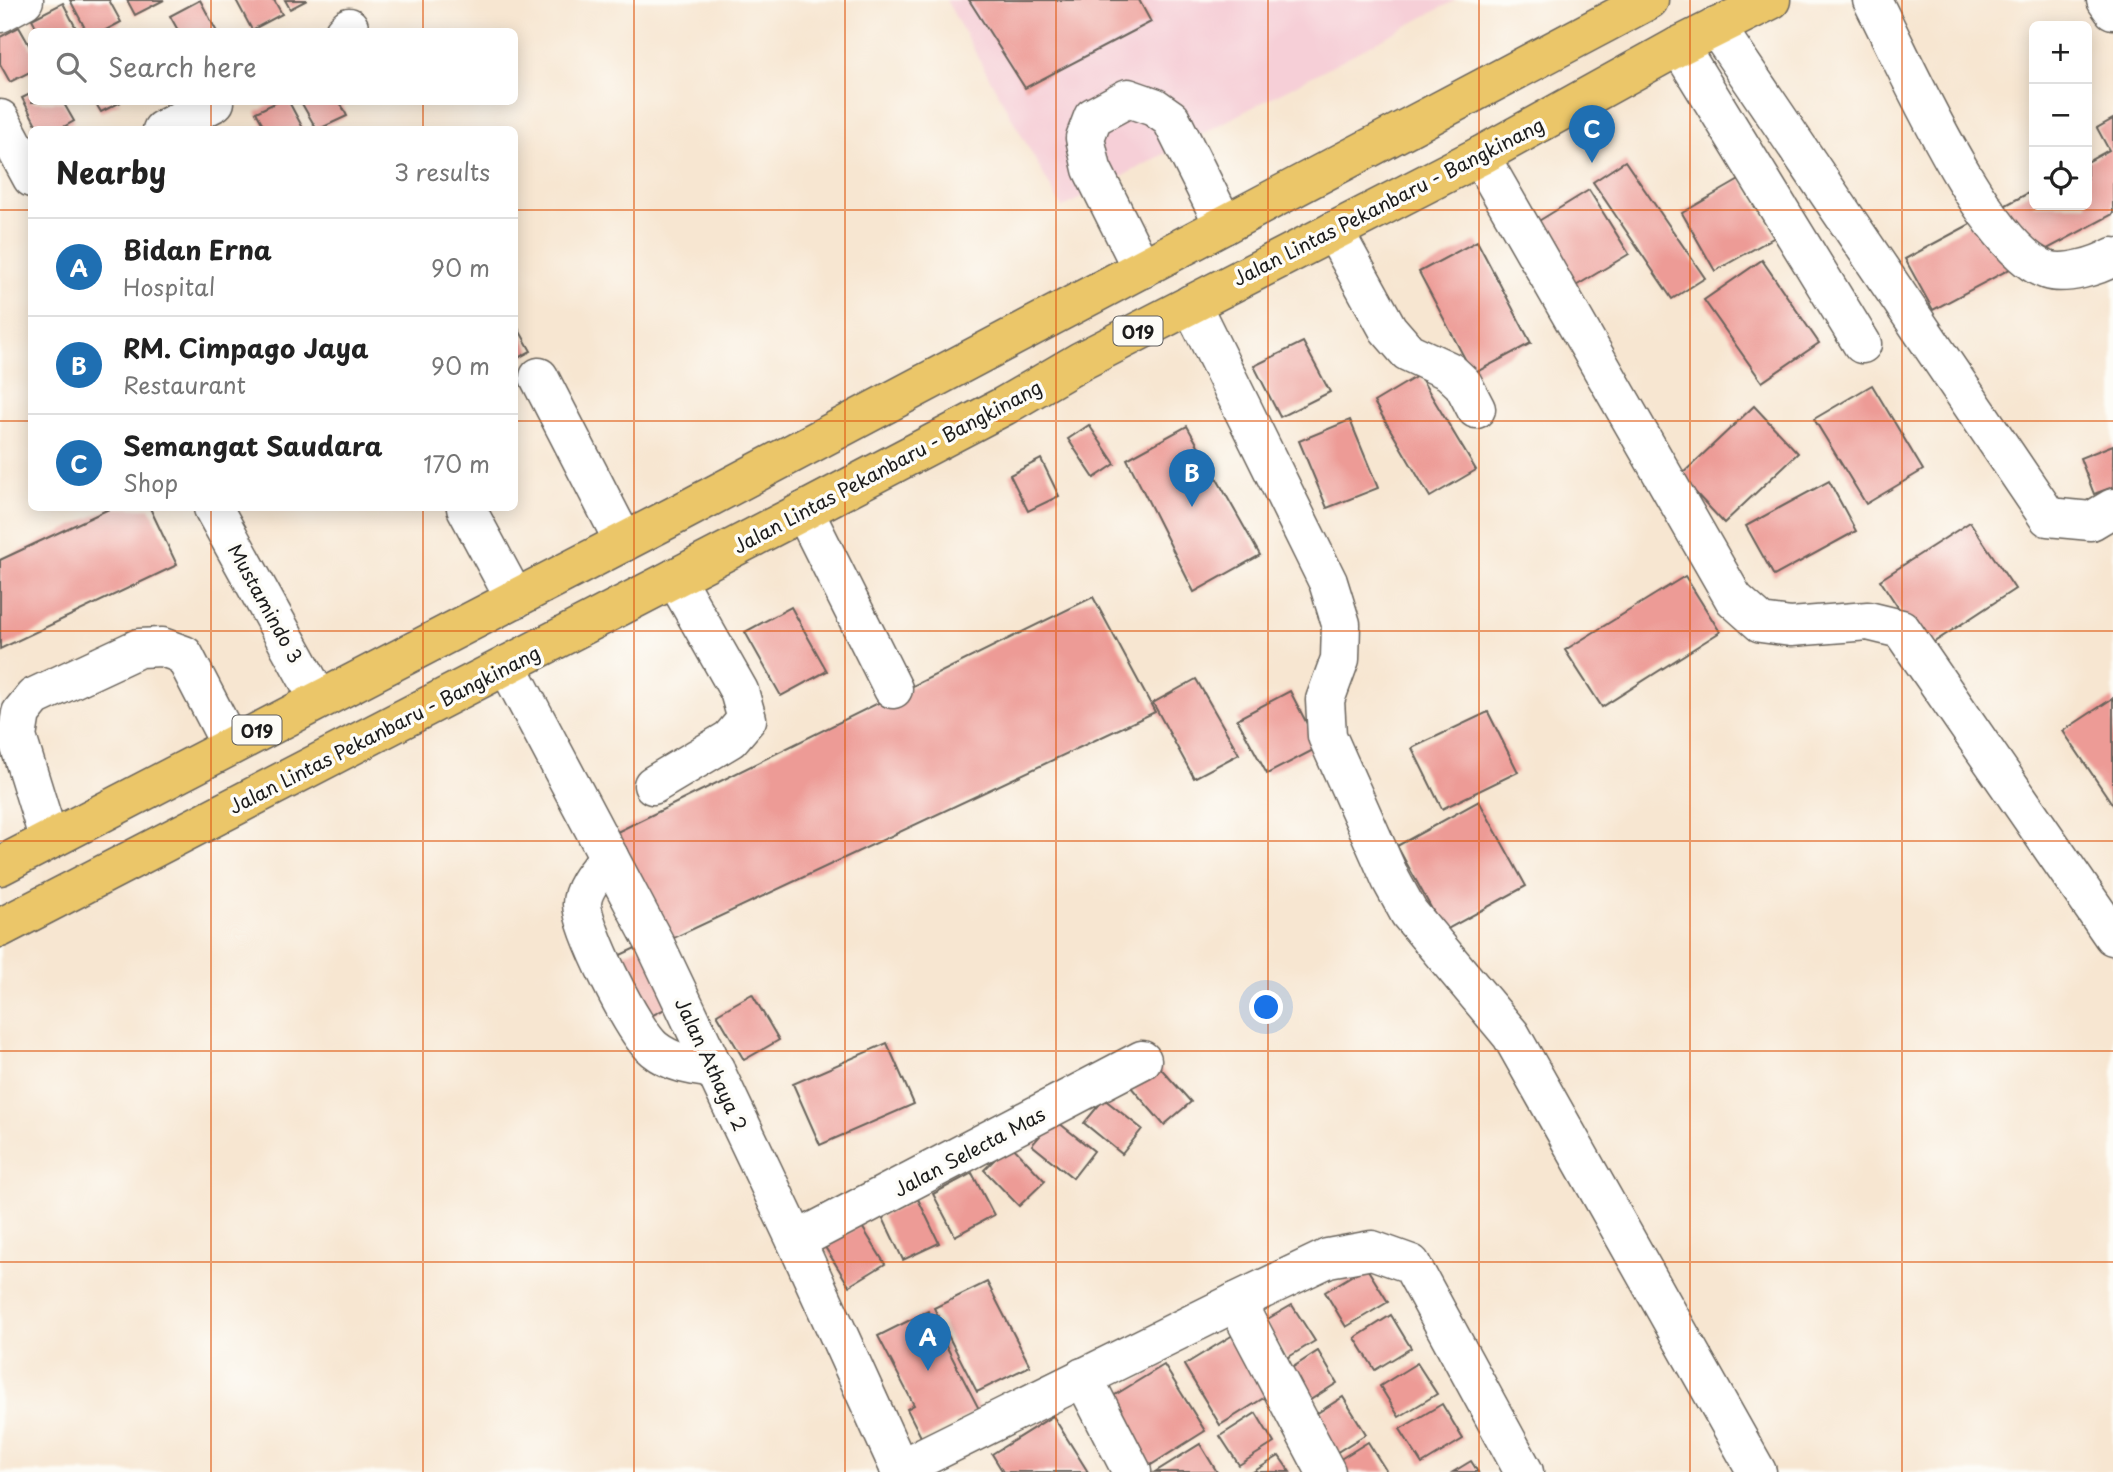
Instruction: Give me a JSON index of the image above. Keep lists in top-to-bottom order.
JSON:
{
  "streets": {
    "highway": ["Jalan Lintas Pekanbaru - Bangkinang", "019"],
    "street": ["Mustamindo 3", "Jalan Athaya 2", "Jalan Selecta Mas"]
  },
  "crossings": [
    ["Jalan Lintas Pekanbaru - Bangkinang", "Jalan Athaya 2"],
    ["019", "Mustamindo 3"],
    ["Jalan Athaya 2", "Jalan Selecta Mas"]
  ],
  "page": {
    "map_buttons": ["+", "−"],
    "search": "Search here",
    "pins": ["C", "B", "A"],
    "heading": ["Nearby", "3 results"],
    "list": [
      {
        "mark": "A",
        "name": "Bidan Erna",
        "note": "Hospital",
        "value": "90 m"
      },
      {
        "mark": "B",
        "name": "RM. Cimpago Jaya",
        "note": "Restaurant",
        "value": "90 m"
      },
      {
        "mark": "C",
        "name": "Semangat Saudara",
        "note": "Shop",
        "value": "170 m"
      }
    ]
  }
}
